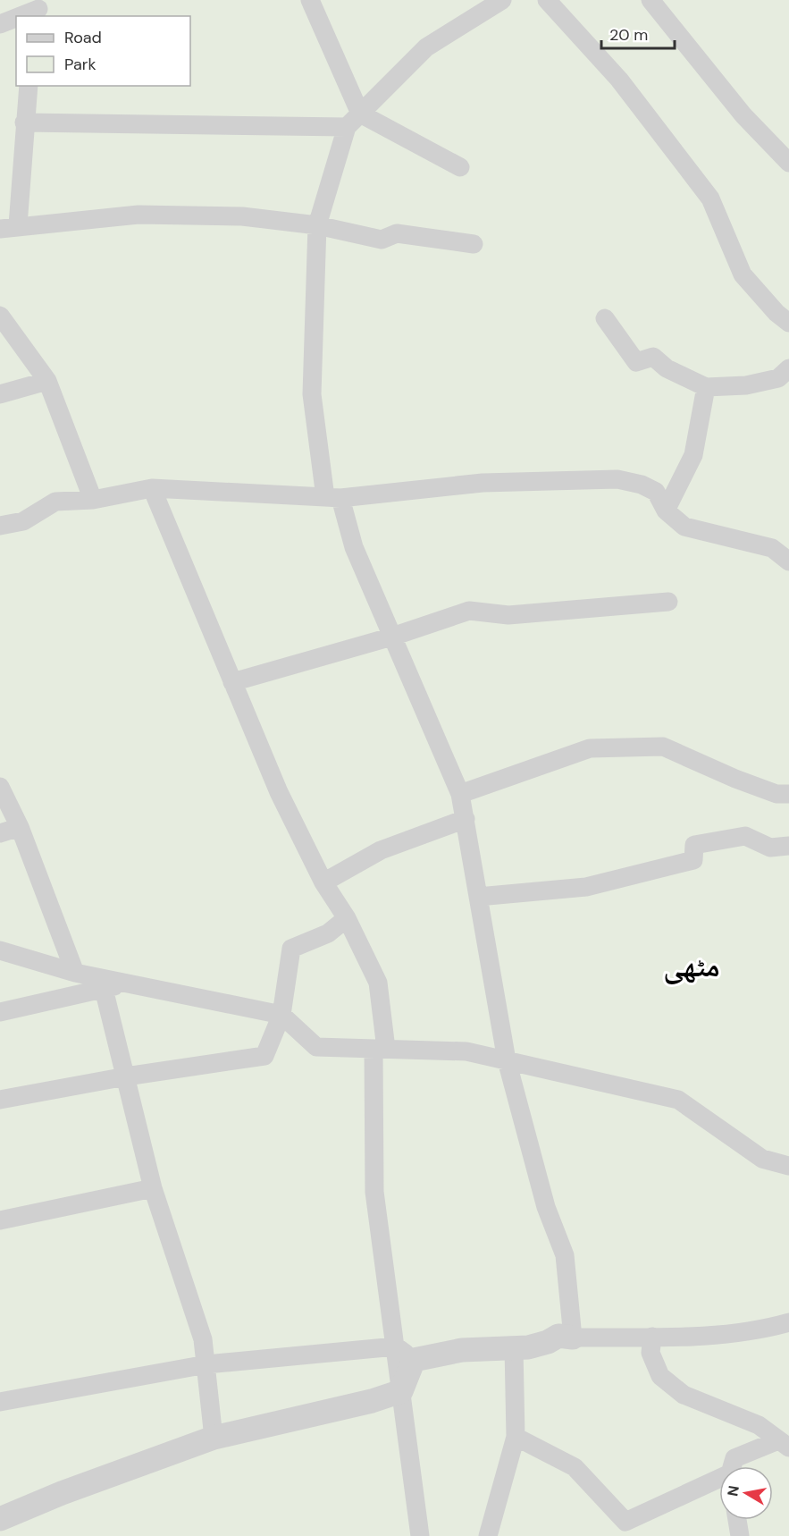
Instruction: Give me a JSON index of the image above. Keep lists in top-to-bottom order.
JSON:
{
  "districts": ["مٹھی"],
  "legend": ["Road", "Park"],
  "scale_bar": "20 m",
  "north": "left"
}
